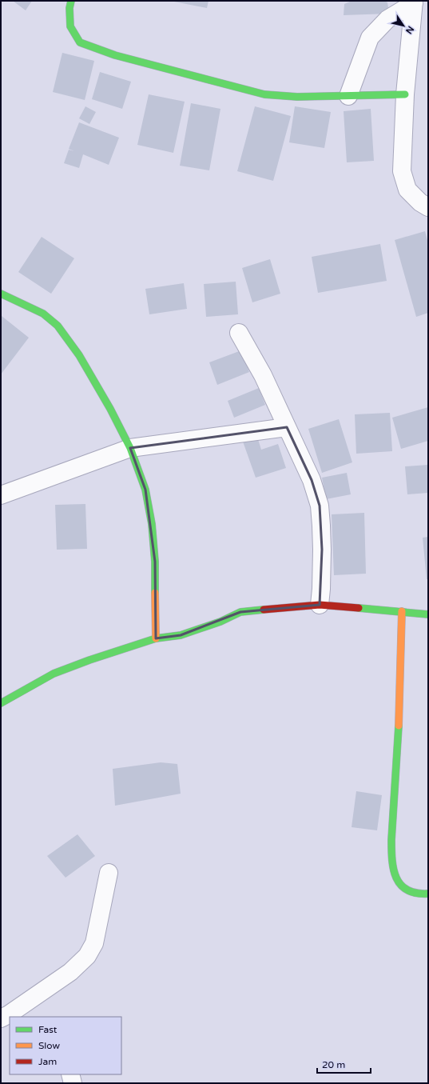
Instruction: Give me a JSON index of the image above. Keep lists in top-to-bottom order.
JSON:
{
  "legend": ["Fast", "Slow", "Jam"],
  "scale_bar": "20 m",
  "north": "bottom right"
}
